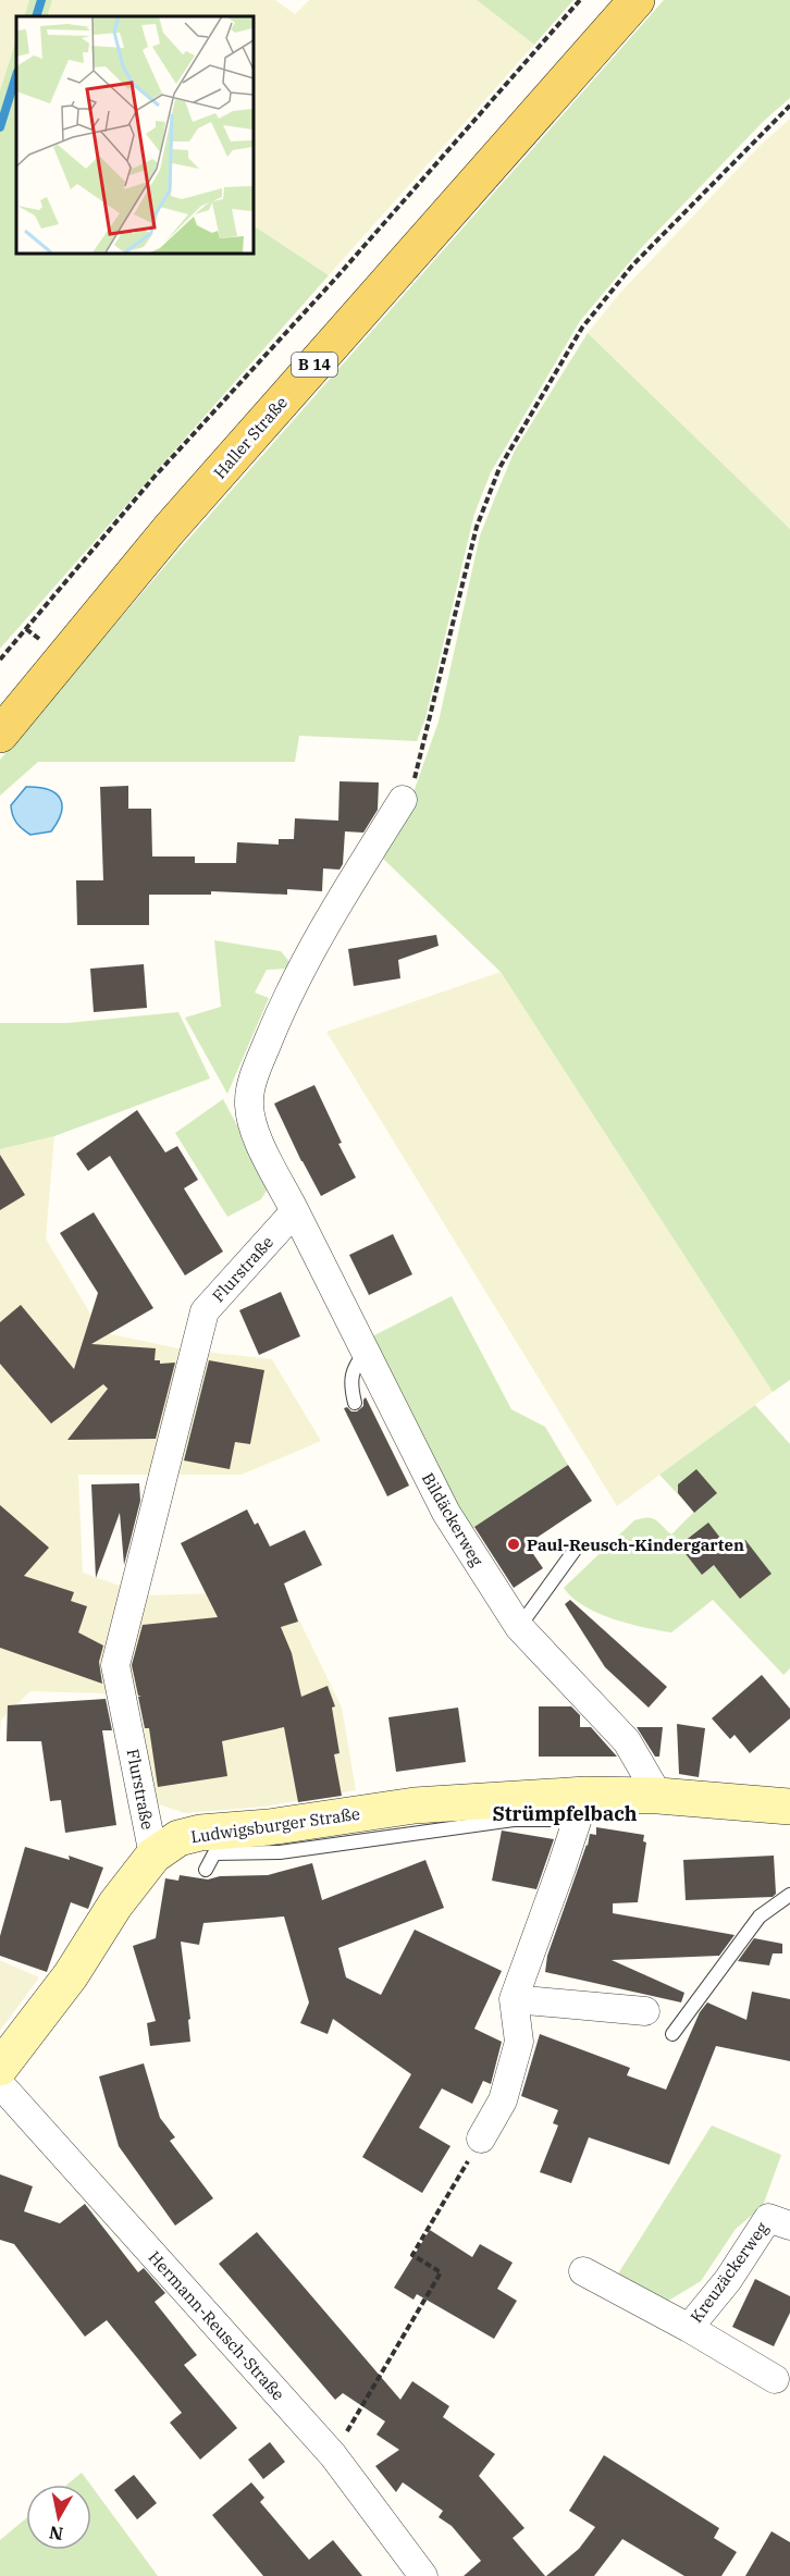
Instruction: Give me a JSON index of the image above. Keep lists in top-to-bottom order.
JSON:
{
  "streets": {
    "main road": ["B 14", "Haller Straße"],
    "street": [
      "Flurstraße",
      "Bildäckerweg",
      "Ludwigsburger Straße",
      "Kreuzäckerweg",
      "Hermann-Reusch-Straße"
    ]
  },
  "crossings": [
    ["Flurstraße", "Bildäckerweg"],
    ["Flurstraße", "Ludwigsburger Straße"],
    ["Bildäckerweg", "Ludwigsburger Straße"]
  ],
  "districts": ["Strümpfelbach"],
  "places": ["Paul-Reusch-Kindergarten"],
  "north": "bottom"
}
